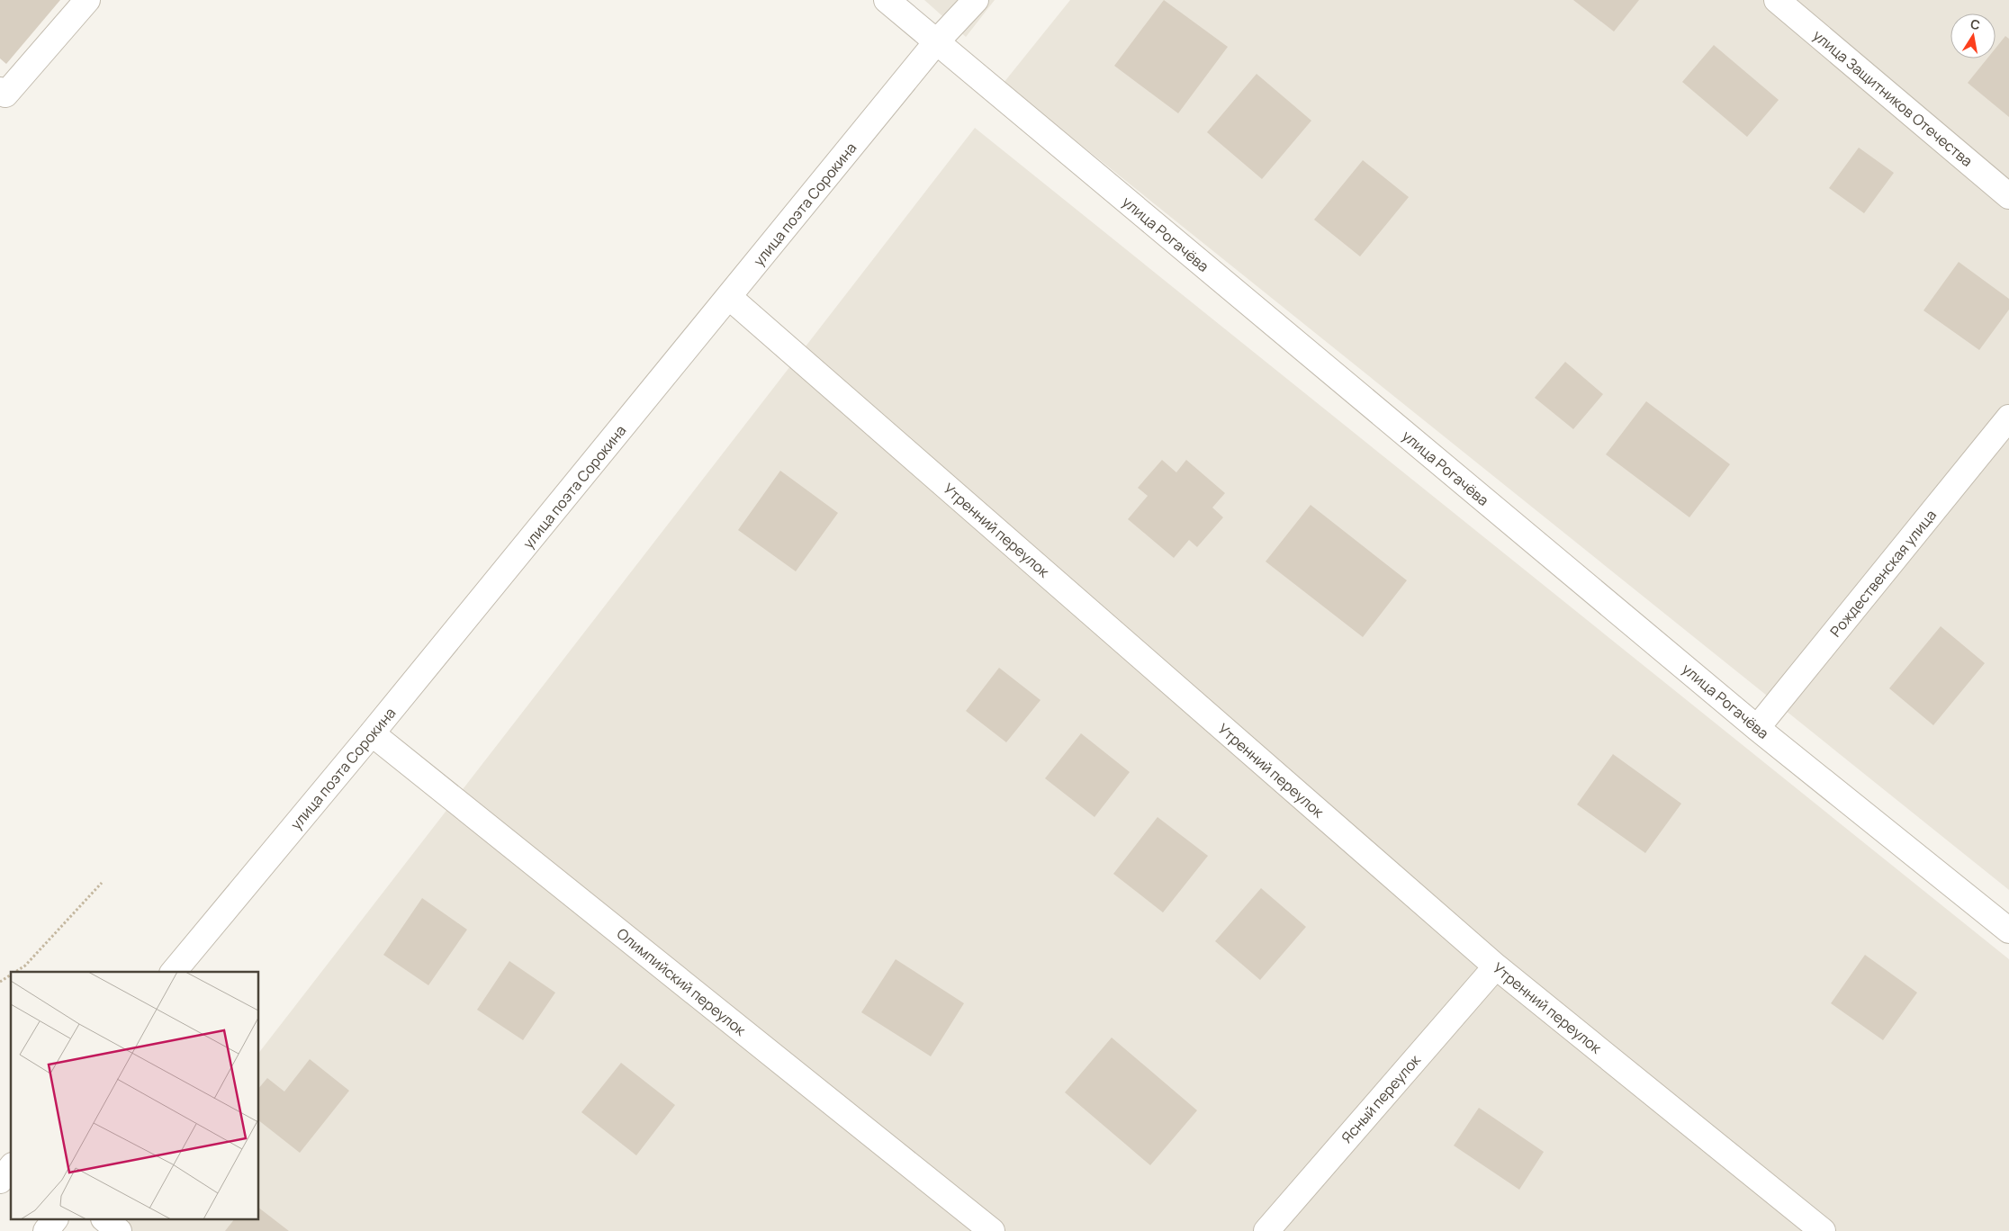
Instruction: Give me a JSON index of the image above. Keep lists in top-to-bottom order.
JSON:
{
  "streets": {
    "street": [
      "улица Защитников Отечества",
      "улица поэта Сорокина",
      "улица Рогачёва",
      "Утренний переулок",
      "Рождественская улица",
      "Олимпийский переулок",
      "Ясный переулок"
    ]
  },
  "crossings": [
    ["улица поэта Сорокина", "улица Рогачёва"],
    ["улица поэта Сорокина", "Утренний переулок"],
    ["улица поэта Сорокина", "Олимпийский переулок"],
    ["улица Рогачёва", "Рождественская улица"],
    ["Утренний переулок", "Ясный переулок"]
  ],
  "north": "top"
}
